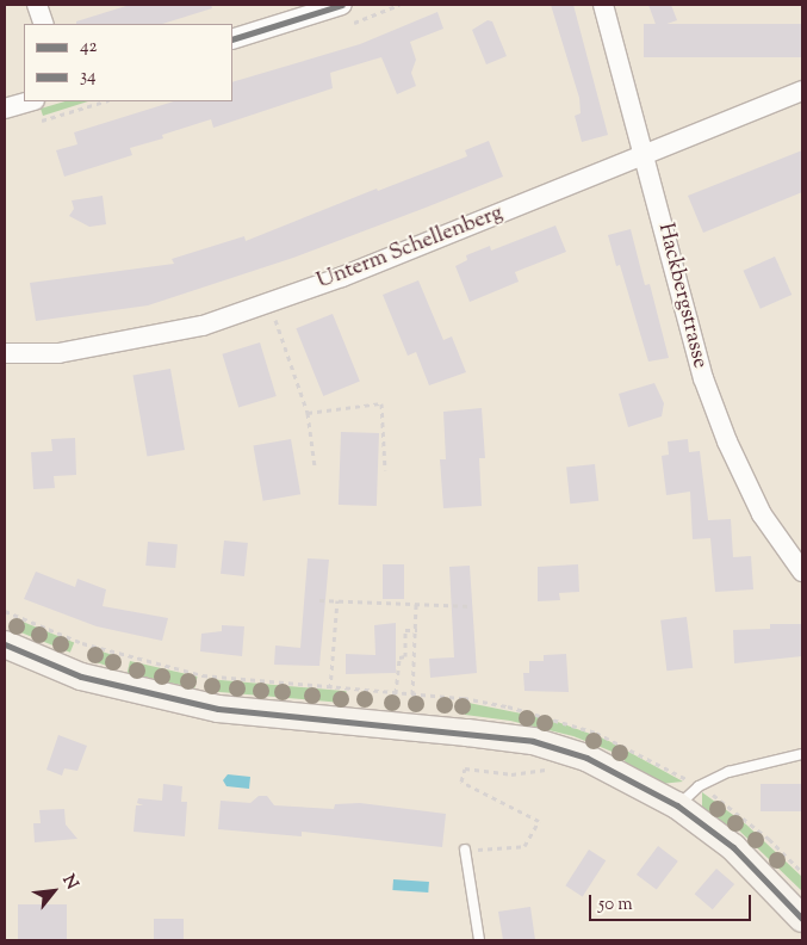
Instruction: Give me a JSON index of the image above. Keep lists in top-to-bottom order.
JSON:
{
  "streets": {
    "street": ["Unterm Schellenberg", "Hackbergstrasse"]
  },
  "crossings": [
    ["Unterm Schellenberg", "Hackbergstrasse"]
  ],
  "lines": ["transit line 34", "transit line 42"],
  "legend": ["42", "34"],
  "scale_bar": "50 m",
  "north": "top right"
}
